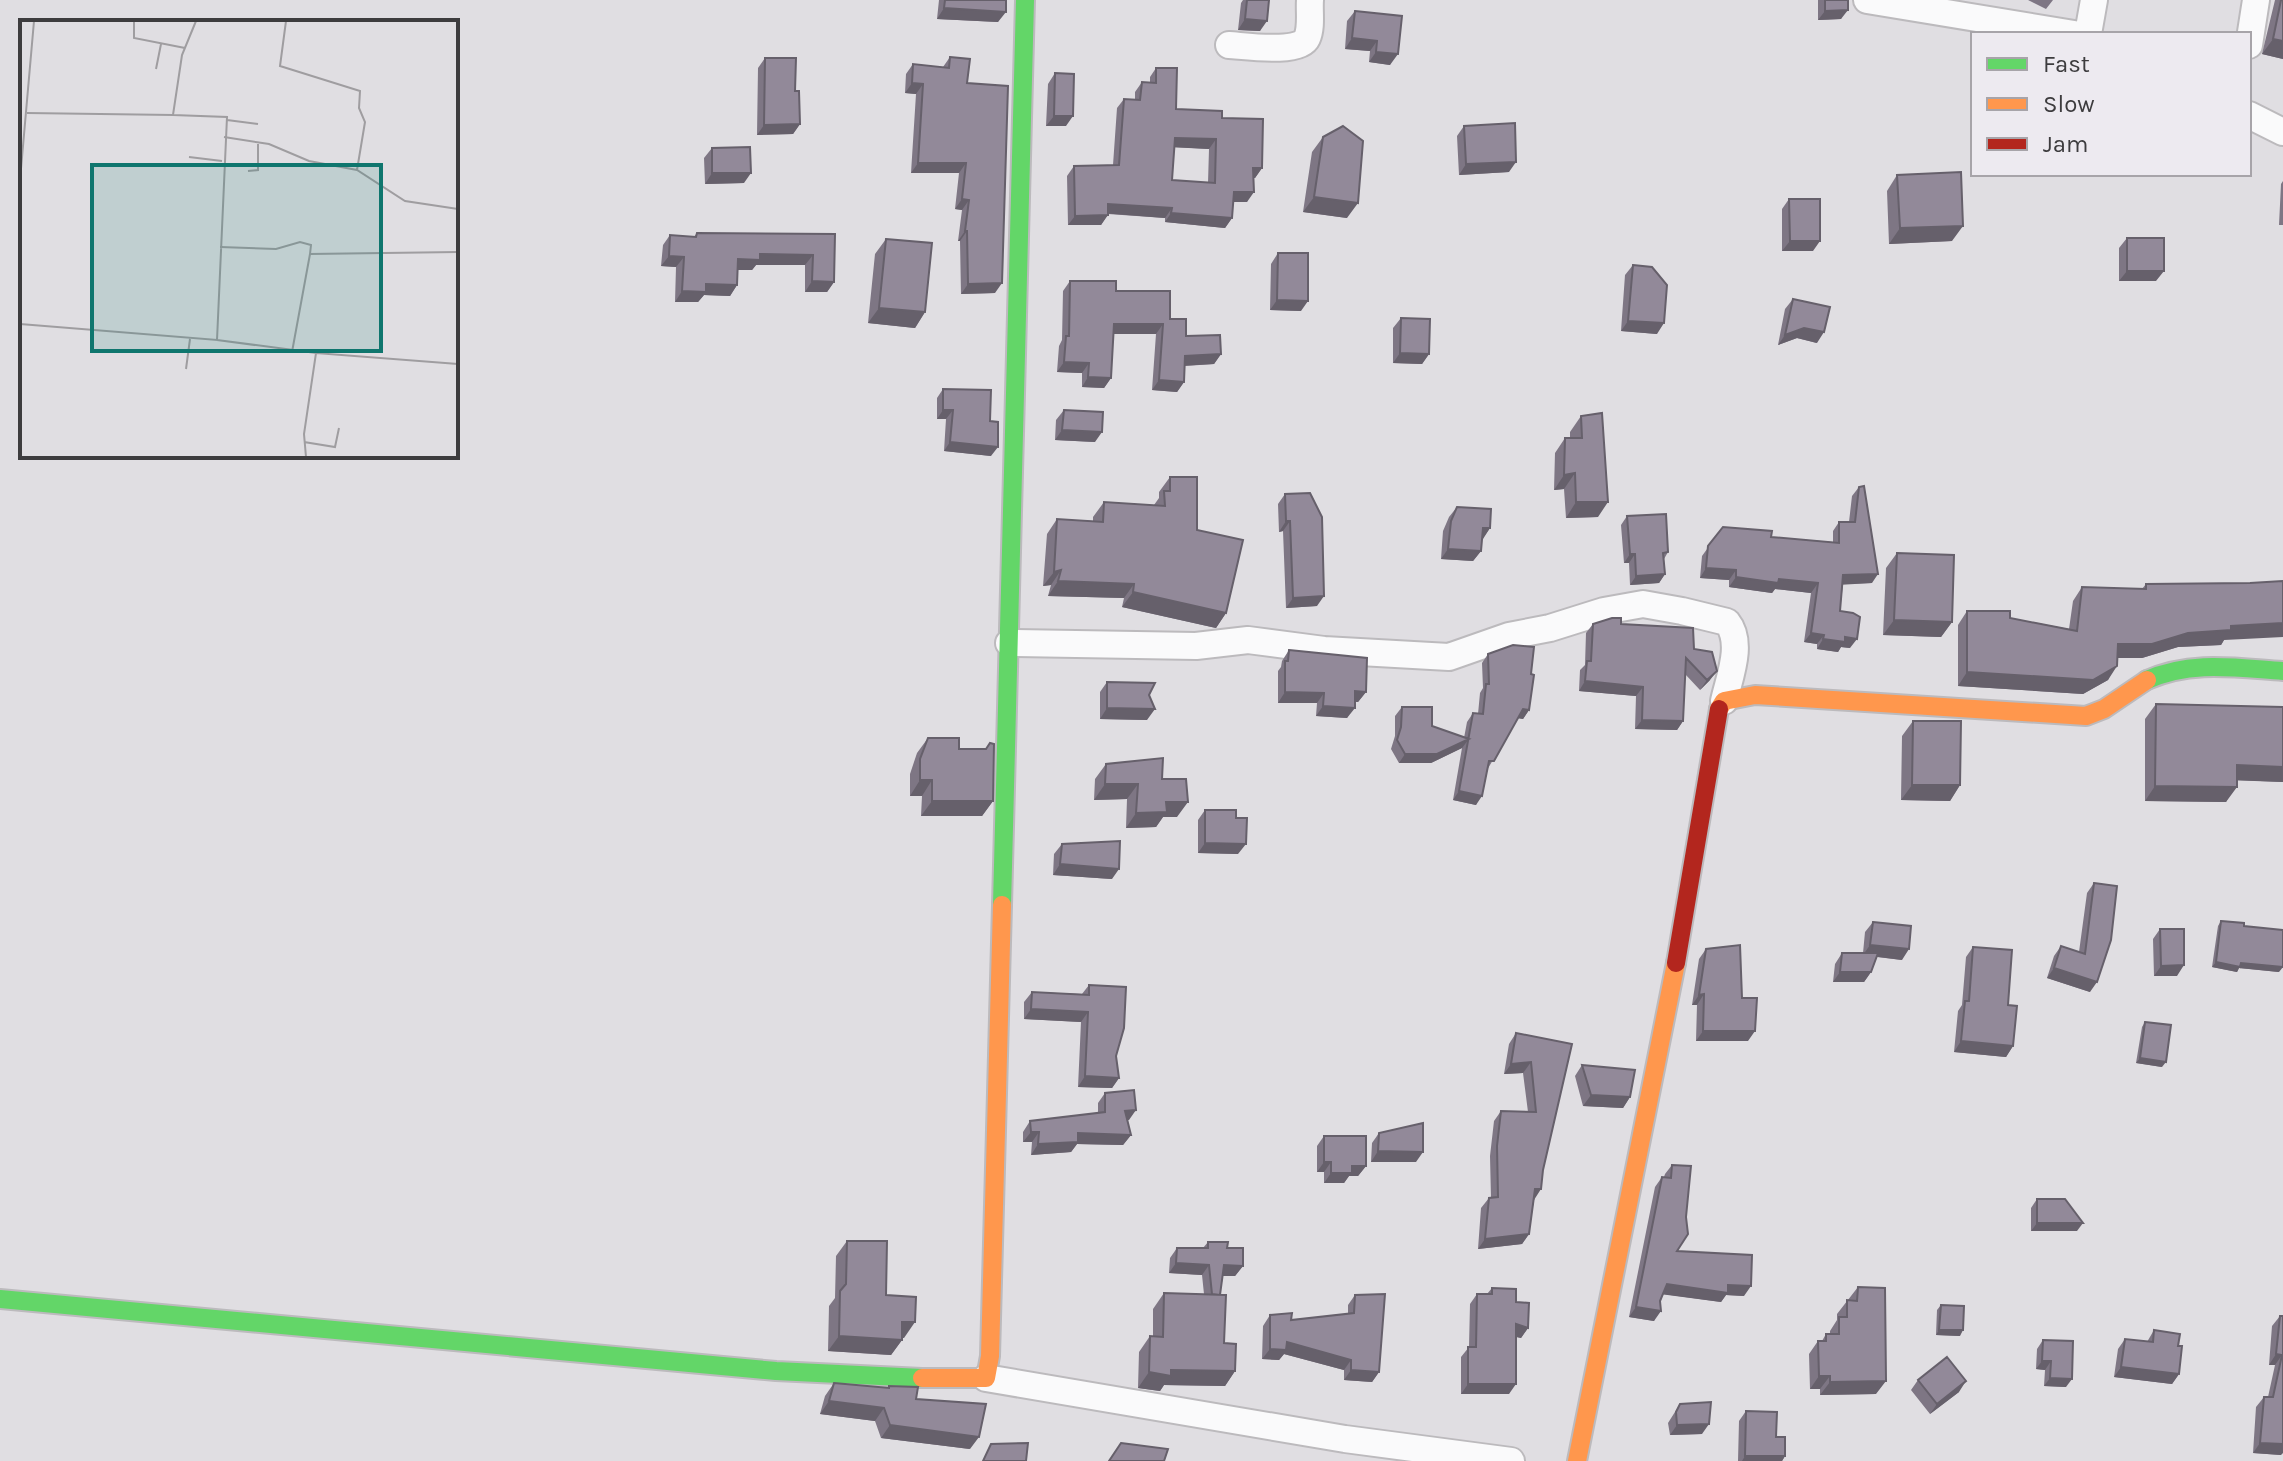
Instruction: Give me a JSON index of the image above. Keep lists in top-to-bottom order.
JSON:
{
  "legend": ["Fast", "Slow", "Jam"]
}
